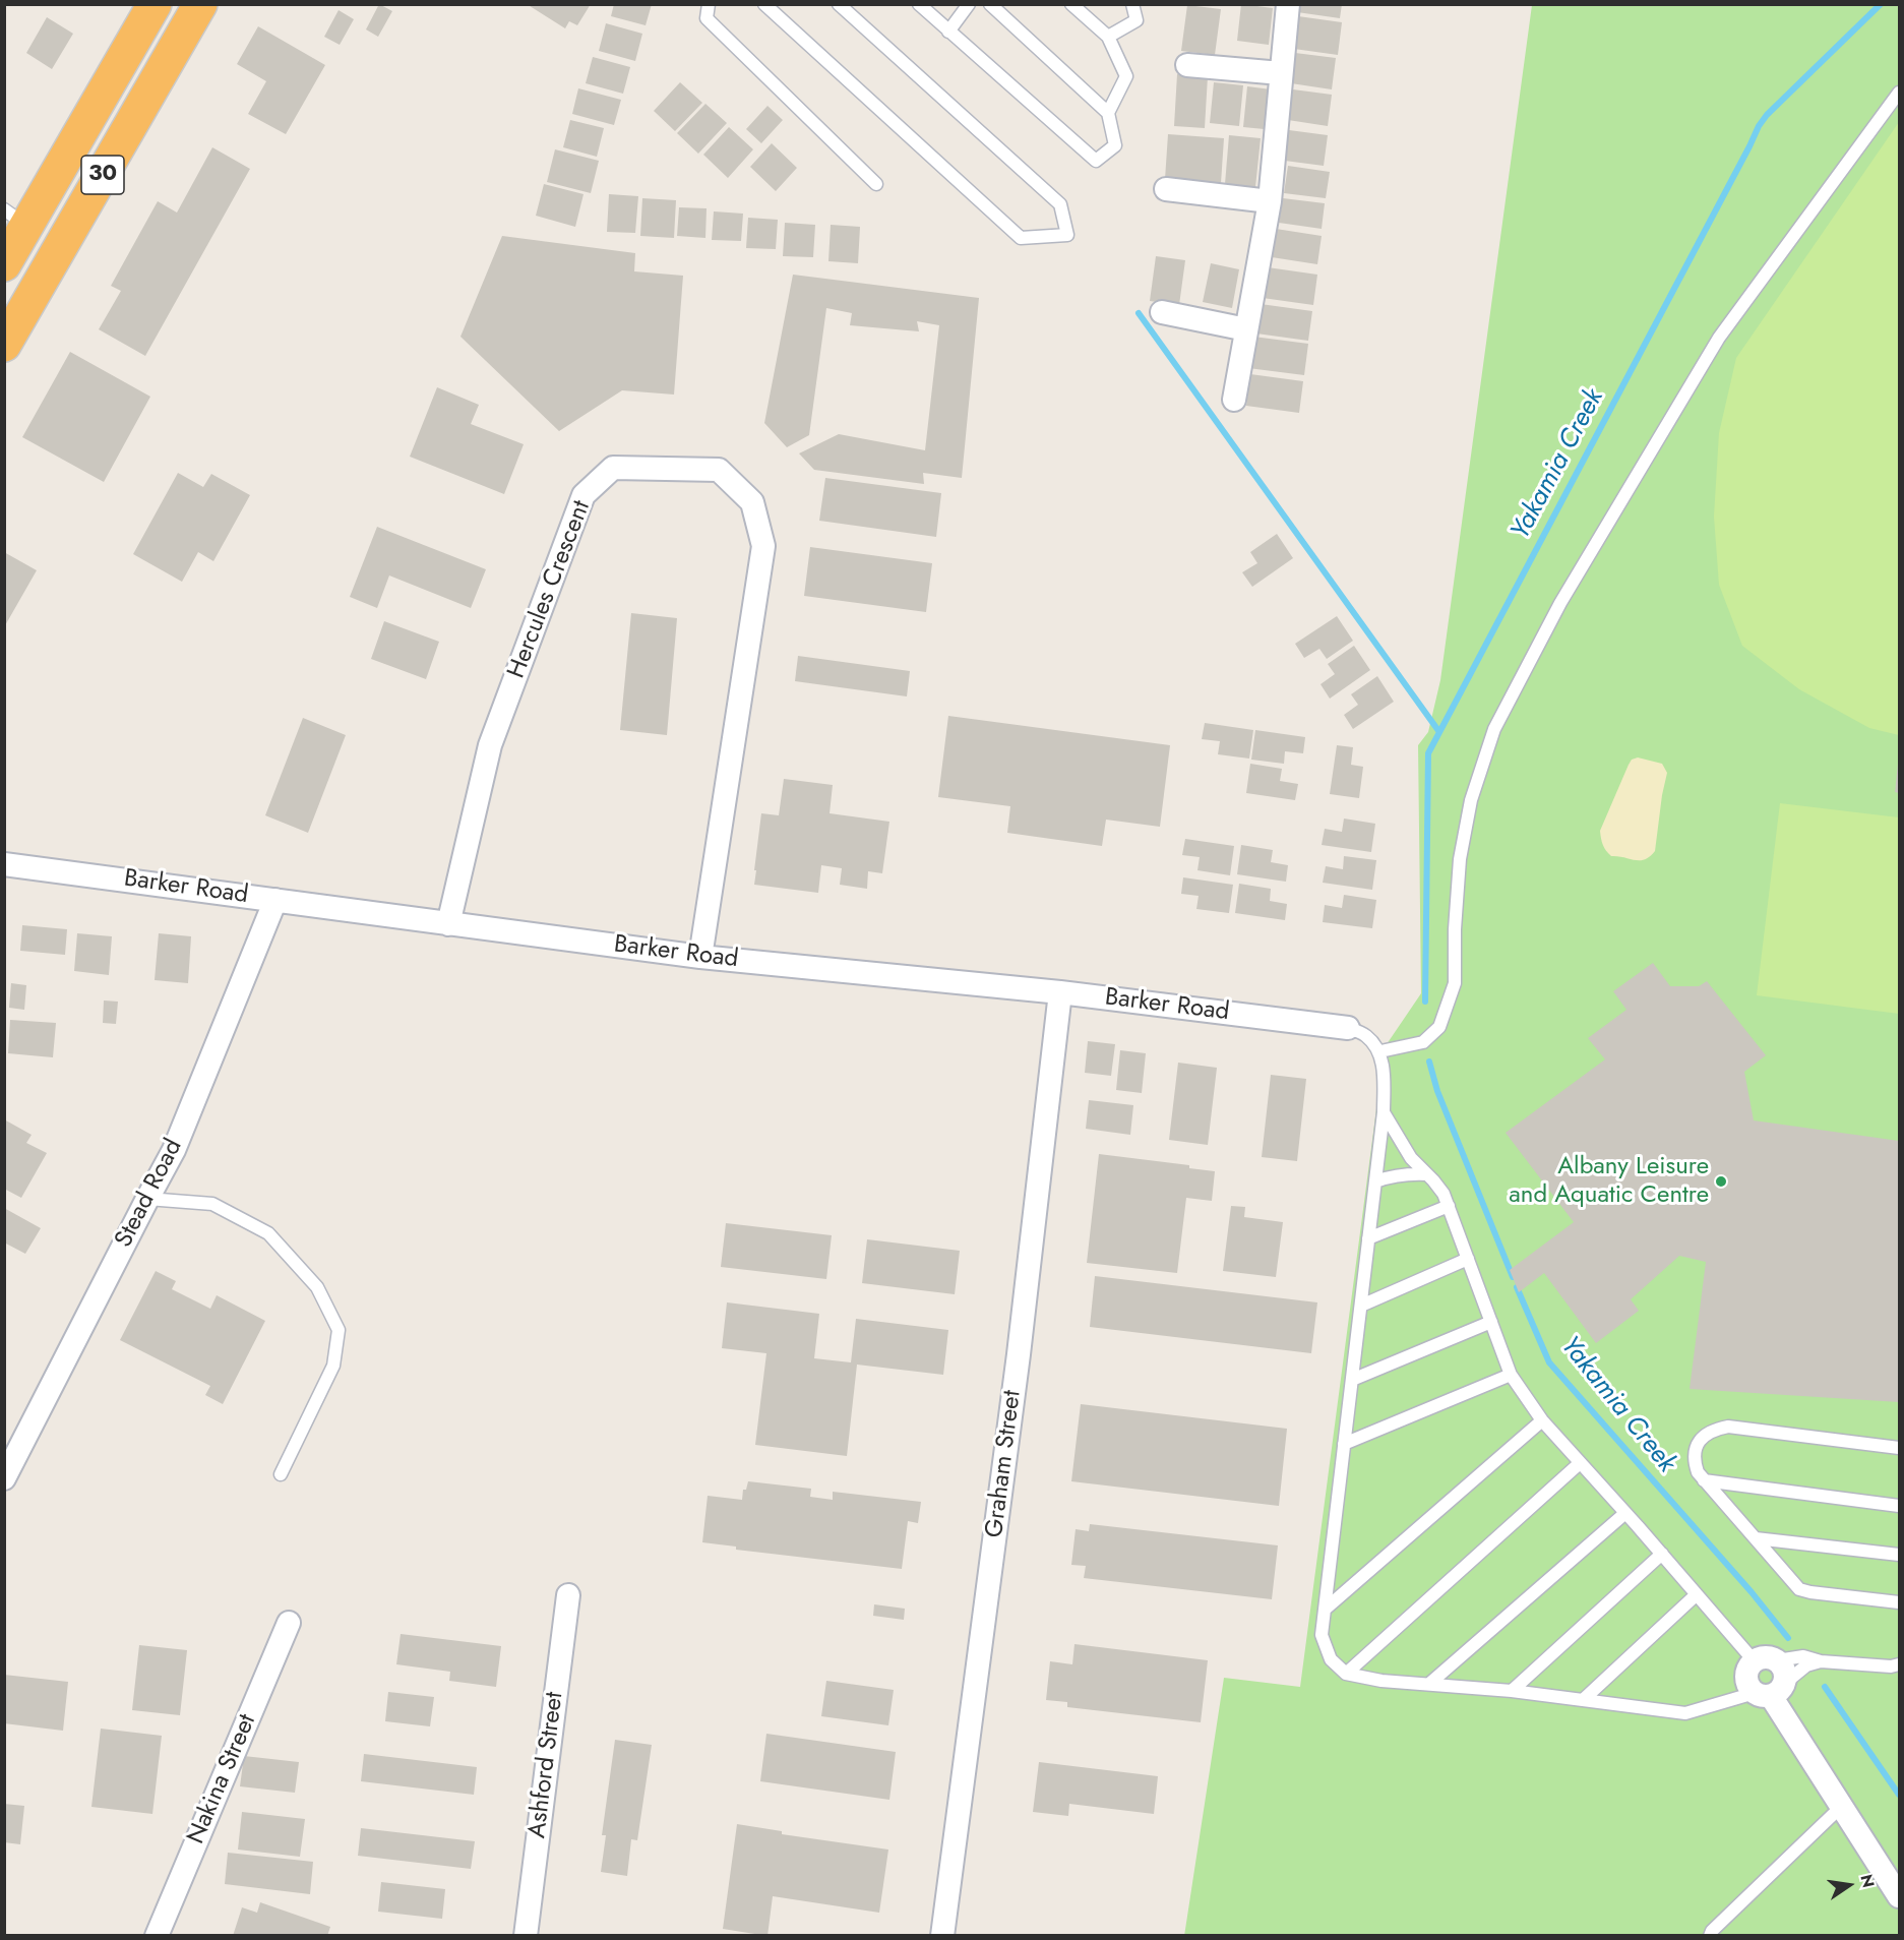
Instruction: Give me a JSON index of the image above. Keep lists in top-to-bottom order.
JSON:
{
  "streets": {
    "highway": ["30"],
    "street": [
      "Hercules Crescent",
      "Barker Road",
      "Stead Road",
      "Graham Street",
      "Ashford Street",
      "Nakina Street"
    ]
  },
  "crossings": [
    ["Hercules Crescent", "Barker Road"],
    ["Barker Road", "Stead Road"],
    ["Barker Road", "Graham Street"]
  ],
  "water": ["Yakamia Creek"],
  "places": ["Albany Leisure and Aquatic Centre"],
  "north": "right"
}
